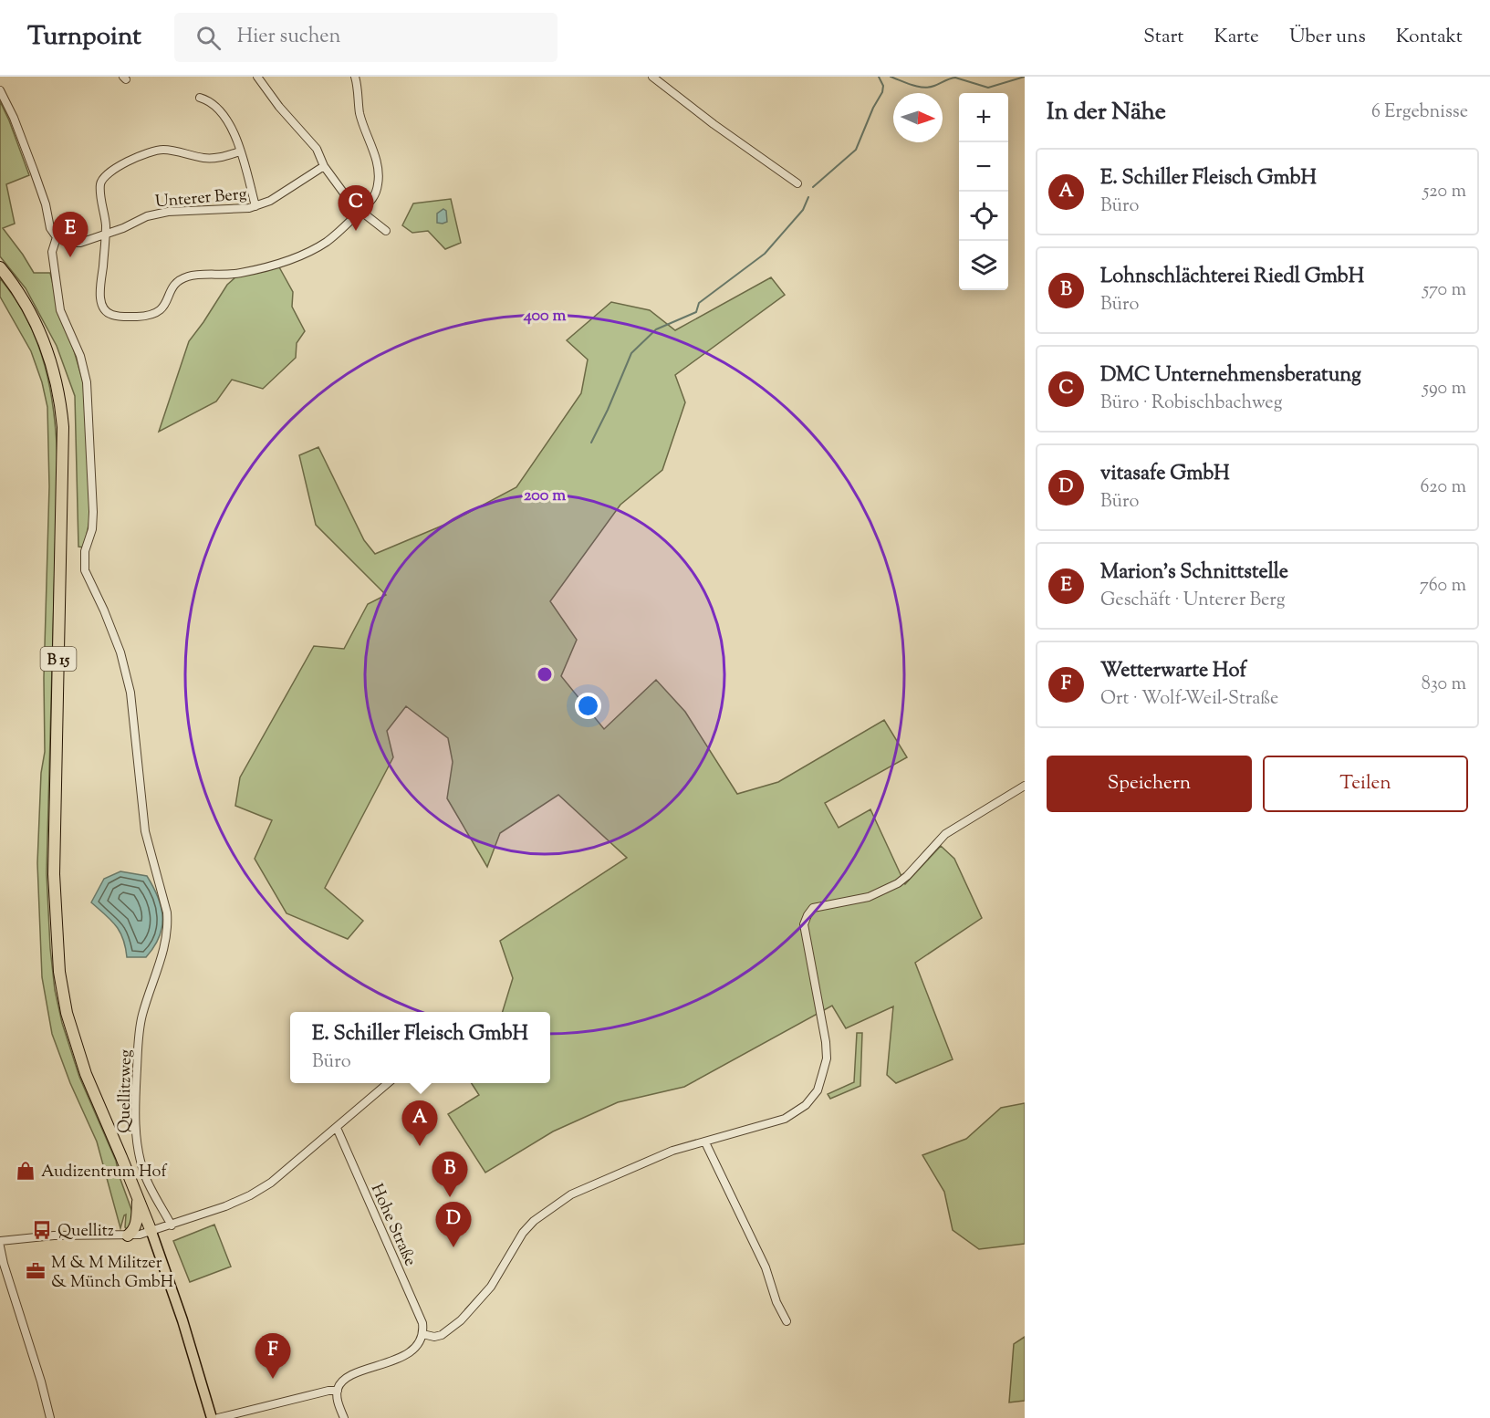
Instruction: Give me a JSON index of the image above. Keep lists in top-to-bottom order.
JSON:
{
  "streets": {
    "highway": ["B 15"],
    "street": ["Unterer Berg", "Quellitzweg", "Hohe Straße"]
  },
  "crossings": [
    ["Unterer Berg", "Quellitzweg"]
  ],
  "places": {
    "shop": ["Audizentrum Hof"],
    "bus stop": ["Quellitz"],
    "office": ["M & M Militzer & Münch GmbH"]
  },
  "north": "right",
  "page": {
    "header": "Turnpoint",
    "search": "Hier suchen",
    "nav": [
      "Start",
      "Karte",
      "Über uns",
      "Kontakt"
    ],
    "heading": ["In der Nähe", "6 Ergebnisse"],
    "map_buttons": ["+", "−"],
    "list": [
      {
        "mark": "A",
        "name": "E. Schiller Fleisch GmbH",
        "note": "Büro",
        "value": "520 m"
      },
      {
        "mark": "B",
        "name": "Lohnschlächterei Riedl GmbH",
        "note": "Büro",
        "value": "570 m"
      },
      {
        "mark": "C",
        "name": "DMC Unternehmensberatung",
        "note": "Büro · Robischbachweg",
        "value": "590 m"
      },
      {
        "mark": "D",
        "name": "vitasafe GmbH",
        "note": "Büro",
        "value": "620 m"
      },
      {
        "mark": "E",
        "name": "Marion's Schnittstelle",
        "note": "Geschäft · Unterer Berg",
        "value": "760 m"
      },
      {
        "mark": "F",
        "name": "Wetterwarte Hof",
        "note": "Ort · Wolf-Weil-Straße",
        "value": "830 m"
      }
    ],
    "pins": [
      "C",
      "E",
      "A",
      "B",
      "D",
      "F"
    ],
    "buttons": ["Speichern", "Teilen"],
    "popup": ["E. Schiller Fleisch GmbH", "Büro"]
  },
  "rings": ["400 m", "200 m"]
}
